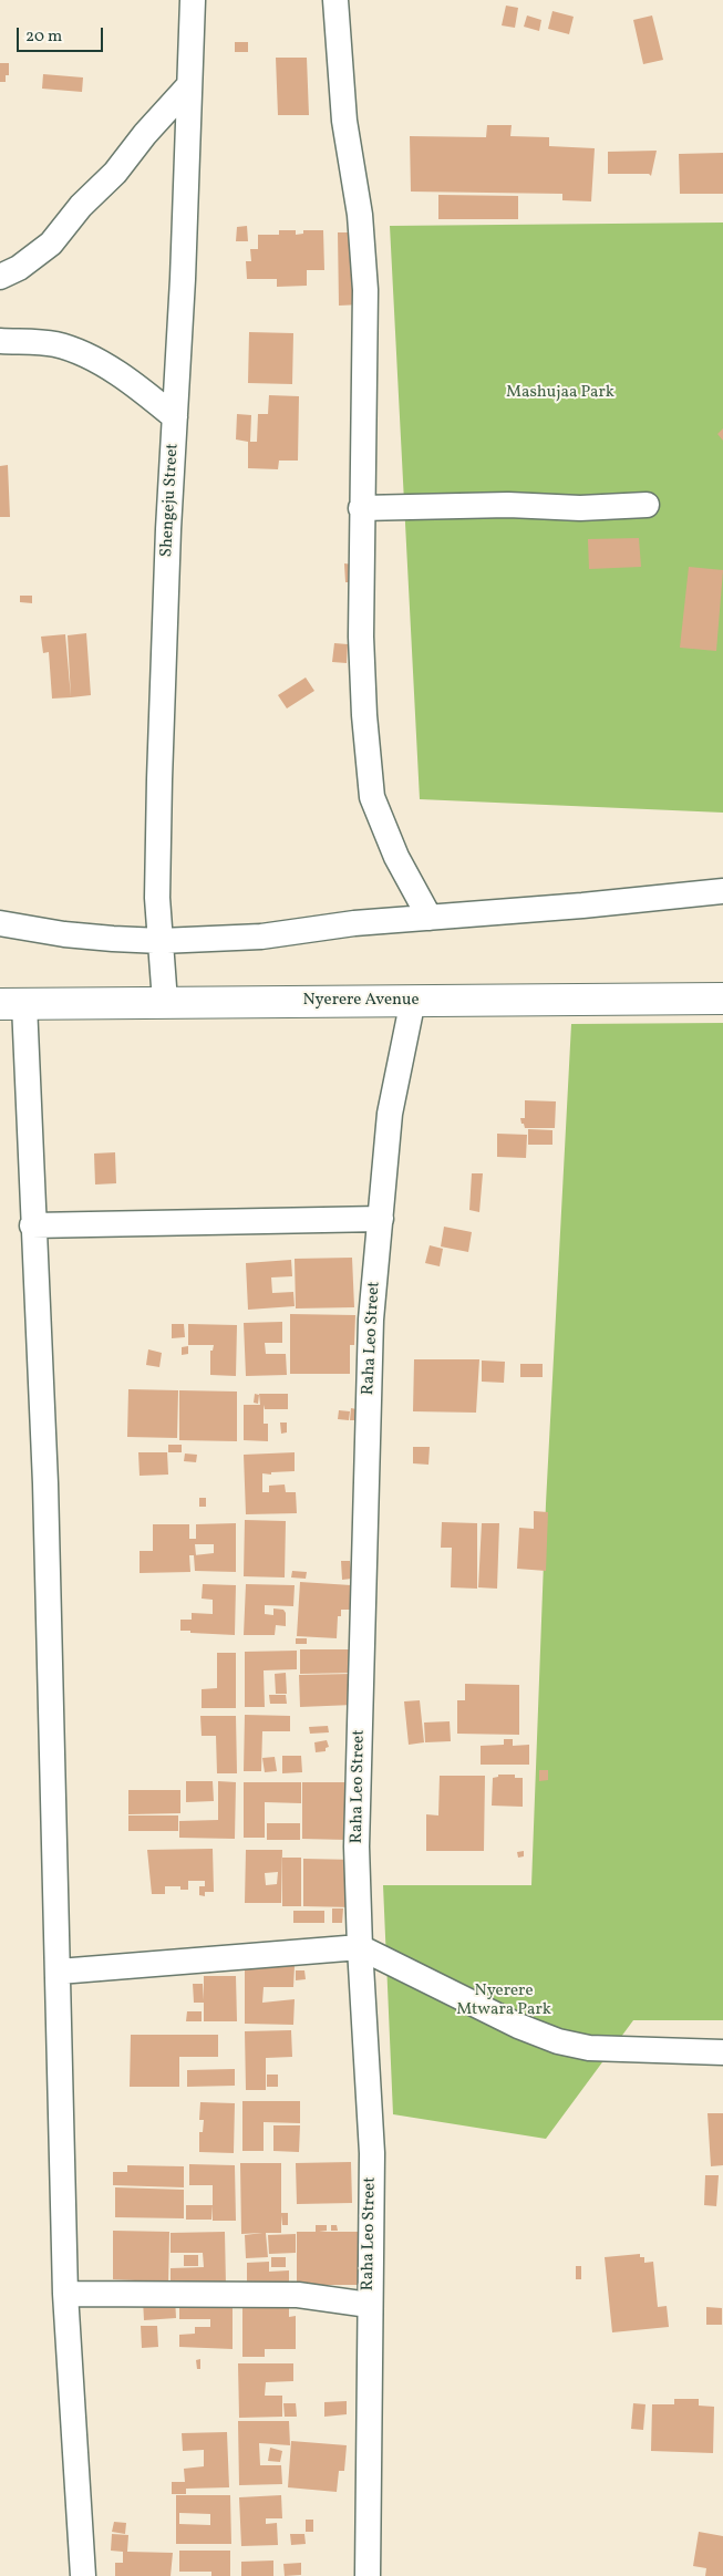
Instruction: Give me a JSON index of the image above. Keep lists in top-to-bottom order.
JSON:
{
  "streets": {
    "street": ["Shengeju Street", "Nyerere Avenue", "Raha Leo Street"]
  },
  "crossings": [
    ["Shengeju Street", "Nyerere Avenue"],
    ["Nyerere Avenue", "Raha Leo Street"]
  ],
  "parks": ["Mashujaa Park", "Nyerere Mtwara Park"],
  "scale_bar": "20 m"
}
